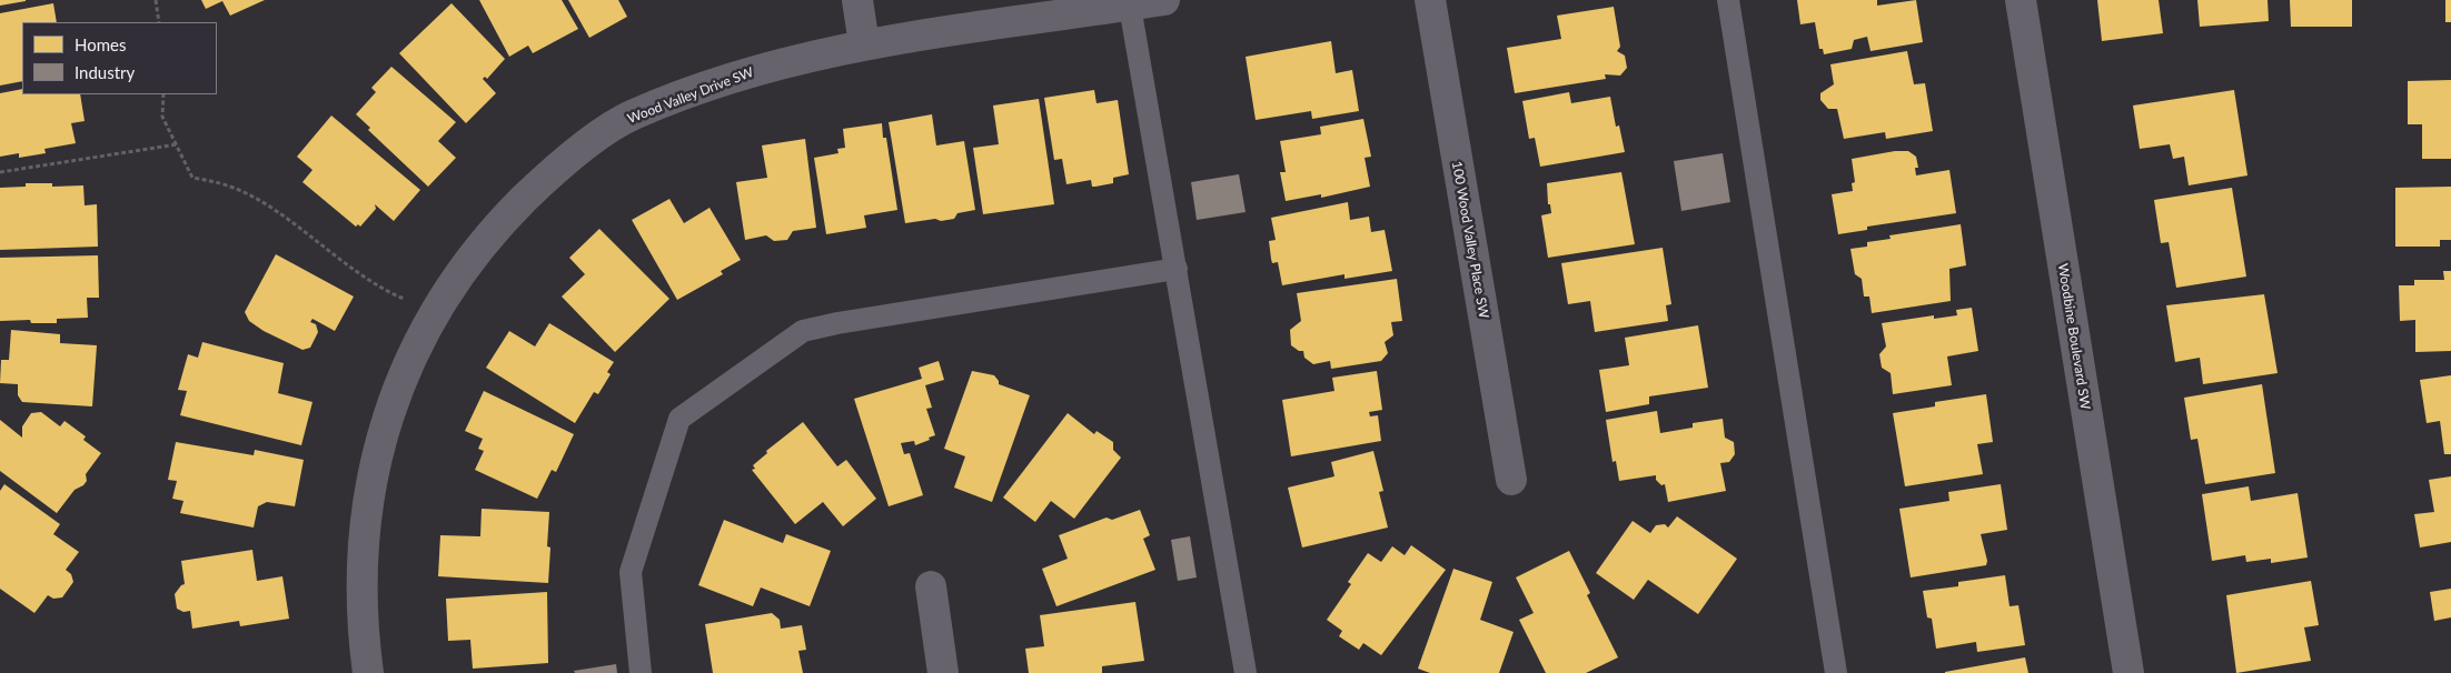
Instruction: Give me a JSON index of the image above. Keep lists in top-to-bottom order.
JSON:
{
  "streets": {
    "street": ["Wood Valley Drive SW", "100 Wood Valley Place SW", "Woodbine Boulevard SW"]
  },
  "legend": ["Homes", "Industry"]
}
